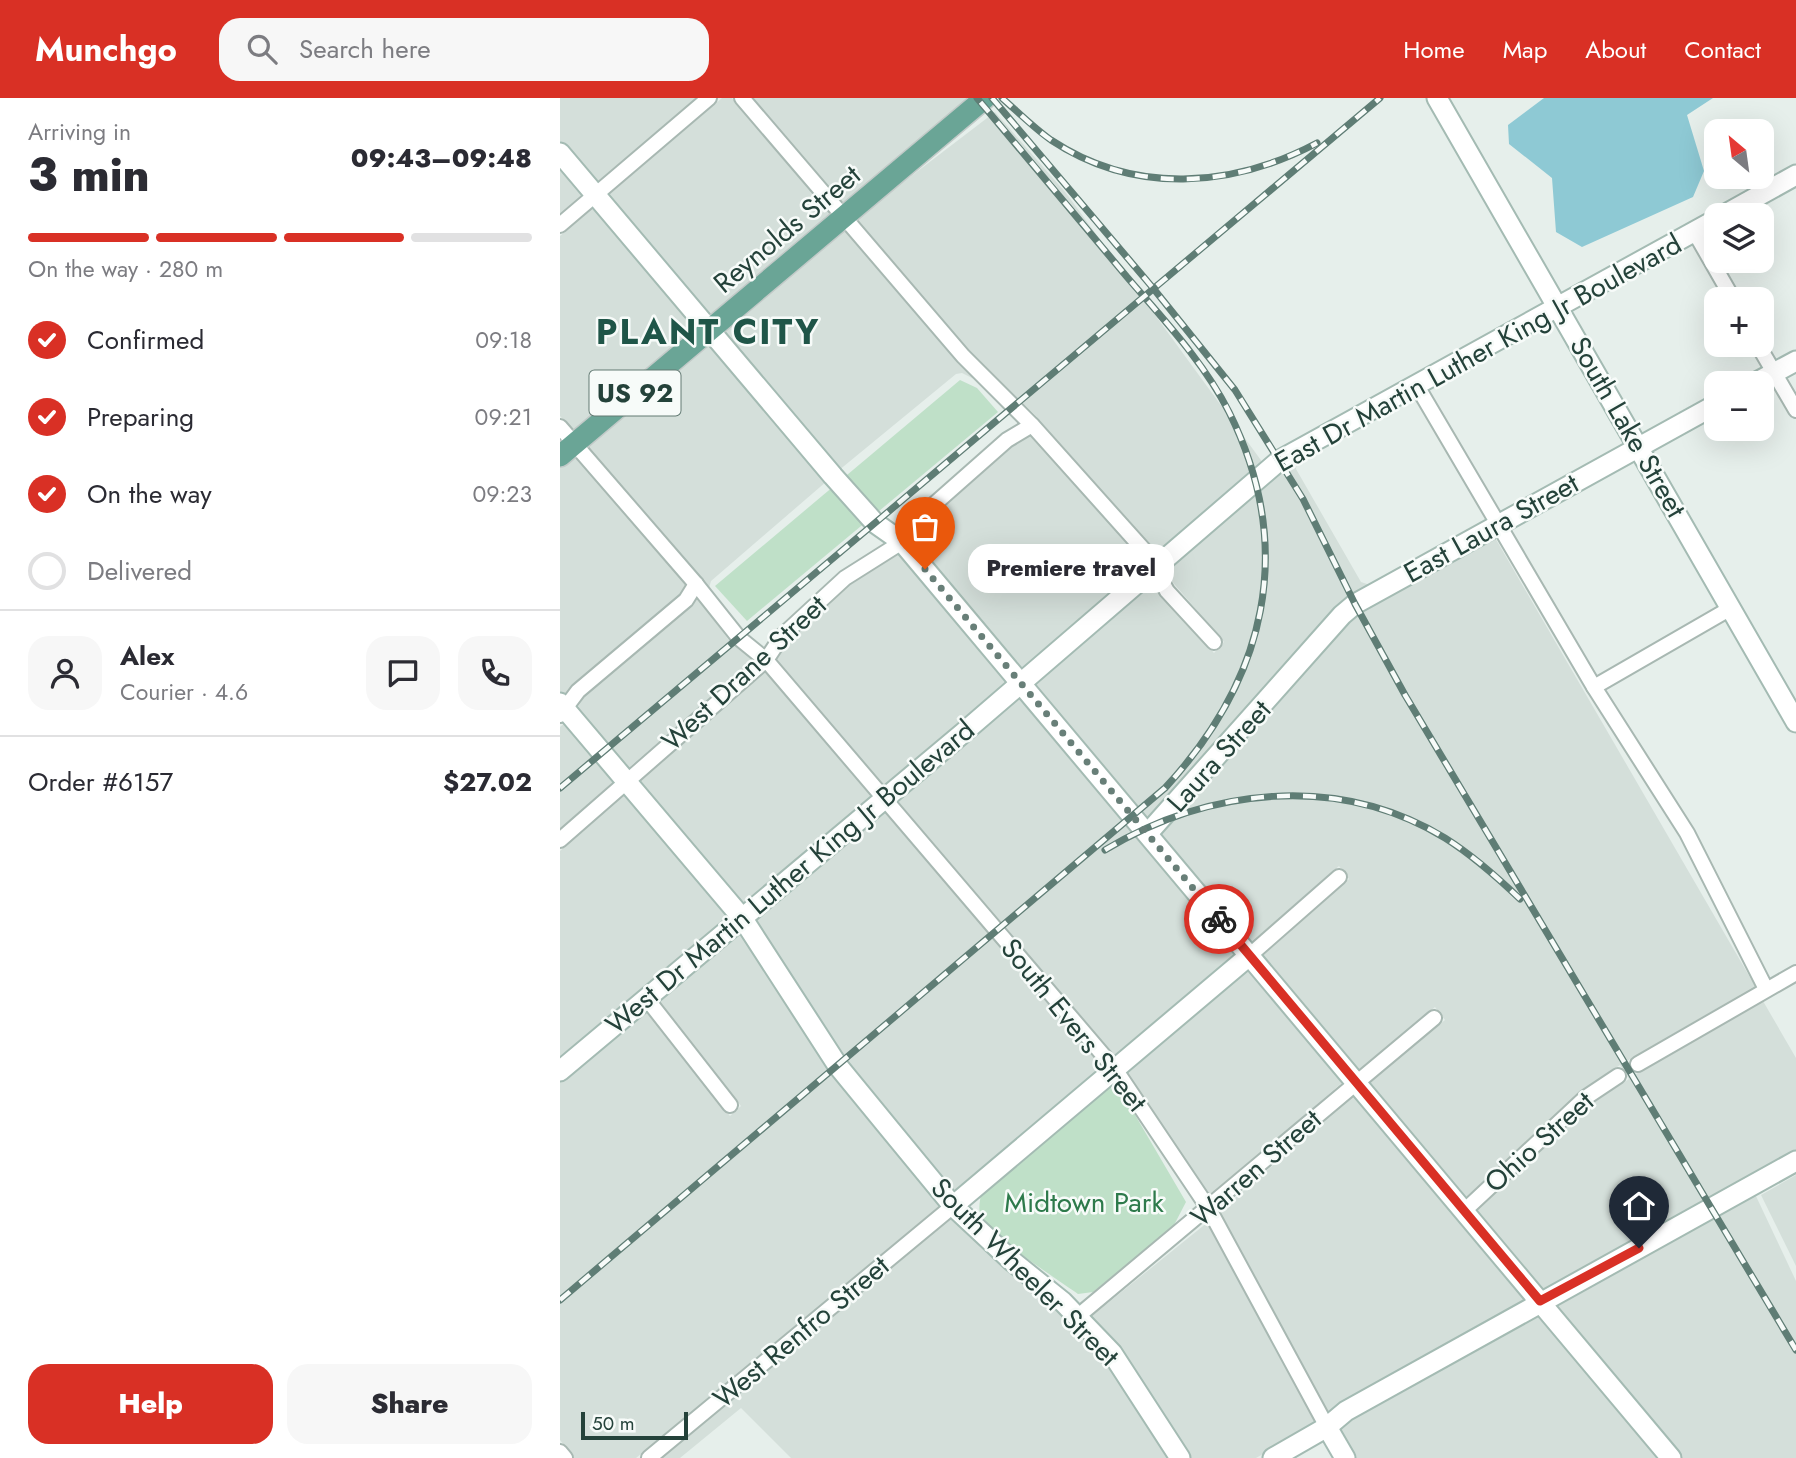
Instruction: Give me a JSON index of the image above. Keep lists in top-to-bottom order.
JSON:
{
  "streets": {
    "main road": ["Reynolds Street", "US 92"],
    "street": [
      "East Dr Martin Luther King Jr Boulevard",
      "South Lake Street",
      "East Laura Street",
      "West Drane Street",
      "Laura Street",
      "West Dr Martin Luther King Jr Boulevard",
      "South Evers Street",
      "Ohio Street",
      "Warren Street",
      "South Wheeler Street",
      "West Renfro Street"
    ]
  },
  "crossings": [
    ["Reynolds Street", "South Evers Street"],
    ["East Dr Martin Luther King Jr Boulevard", "South Lake Street"],
    ["East Dr Martin Luther King Jr Boulevard", "West Dr Martin Luther King Jr Boulevard"],
    ["South Lake Street", "East Laura Street"],
    ["East Laura Street", "Laura Street"],
    ["West Drane Street", "South Evers Street"],
    ["West Drane Street", "South Wheeler Street"],
    ["West Dr Martin Luther King Jr Boulevard", "South Evers Street"],
    ["West Dr Martin Luther King Jr Boulevard", "South Wheeler Street"],
    ["South Evers Street", "Warren Street"],
    ["Warren Street", "South Wheeler Street"],
    ["South Wheeler Street", "West Renfro Street"]
  ],
  "districts": ["PLANT CITY"],
  "parks": ["Midtown Park"],
  "places": ["Premiere travel"],
  "scale_bar": "50 m",
  "north": "top left",
  "page": {
    "header": "Munchgo",
    "search": "Search here",
    "nav": [
      "Home",
      "Map",
      "About",
      "Contact"
    ],
    "heading": ["3 min", "Arriving in", "09:43–09:48"],
    "panel": [
      "Alex",
      "Courier · 4.6",
      "Order #6157",
      "$27.02"
    ],
    "map_buttons": ["+", "−"],
    "bar": "On the way · 280 m",
    "list": [
      ["Confirmed", "09:18"],
      ["Preparing", "09:21"],
      ["On the way", "09:23"],
      "Delivered"
    ],
    "bubble": "Premiere travel",
    "buttons": ["Help", "Share"],
    "scale": "50 m"
  }
}
